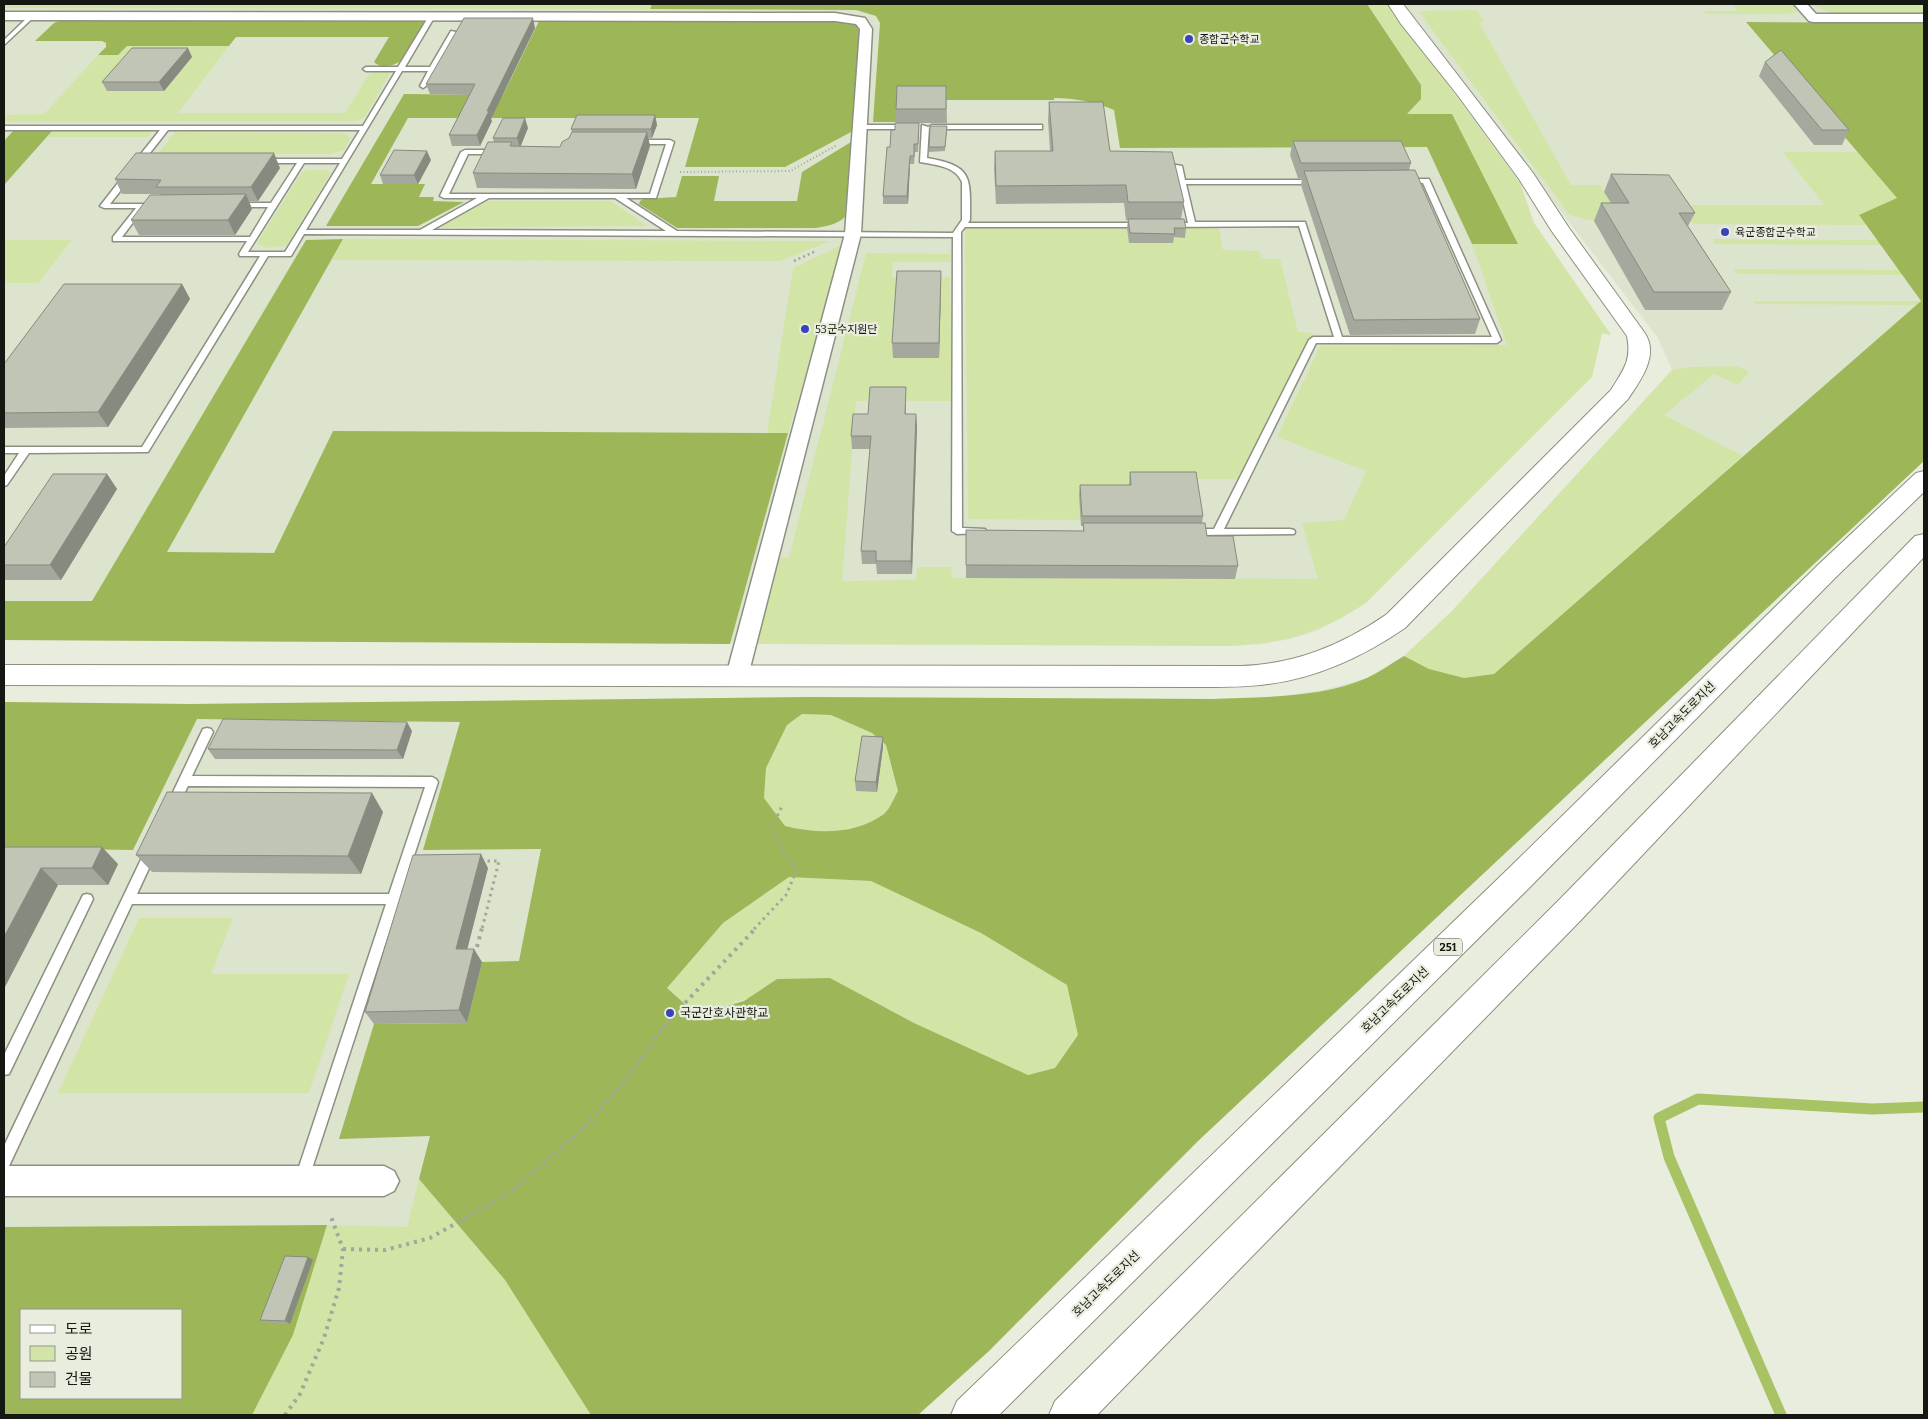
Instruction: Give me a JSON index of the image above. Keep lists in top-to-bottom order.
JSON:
{
  "streets": {
    "main road": ["호남고속도로지선", "251"]
  },
  "places": [
    "종합군수학교",
    "육군종합군수학교",
    "53군수지원단",
    "국군간호사관학교"
  ],
  "legend": ["도로", "공원", "건물"]
}
